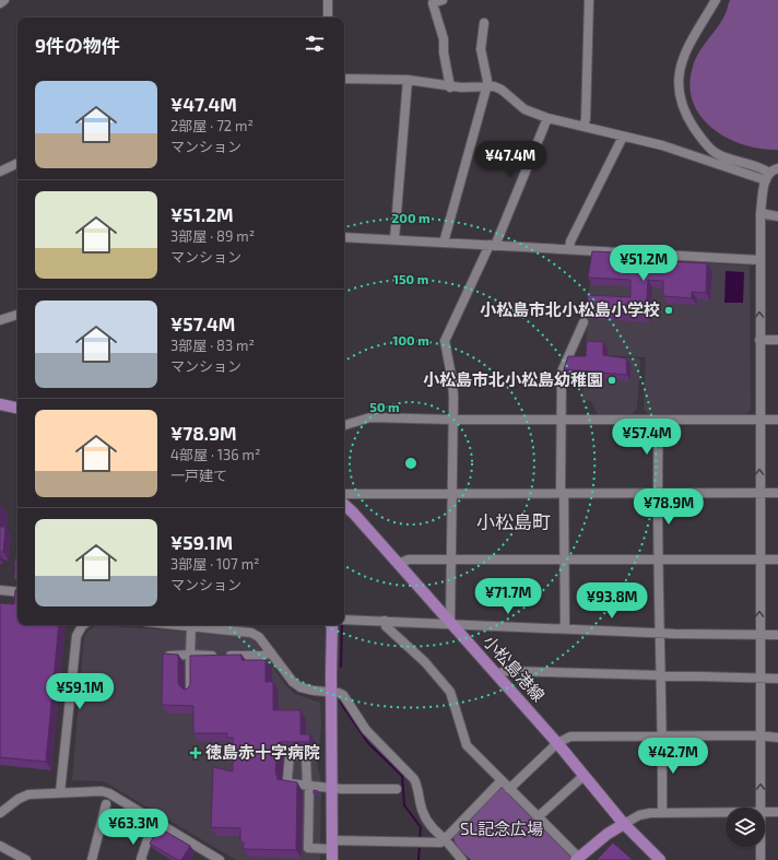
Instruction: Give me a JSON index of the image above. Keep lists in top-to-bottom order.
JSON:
{
  "streets": {
    "main road": ["小松島港線"]
  },
  "districts": ["小松島町"],
  "parks": ["SL記念広場"],
  "places": {
    "other": ["小松島市北小松島小学校", "小松島市北小松島幼稚園"],
    "health": ["徳島赤十字病院"]
  },
  "page": {
    "heading": "9件の物件",
    "list": [
      {
        "name": "¥47.4M",
        "note": "2部屋 · 72 m² · マンション"
      },
      {
        "name": "¥51.2M",
        "note": "3部屋 · 89 m² · マンション"
      },
      {
        "name": "¥57.4M",
        "note": "3部屋 · 83 m² · マンション"
      },
      {
        "name": "¥78.9M",
        "note": "4部屋 · 136 m² · 一戸建て"
      },
      {
        "name": "¥59.1M",
        "note": "3部屋 · 107 m² · マンション"
      }
    ],
    "price": [
      "¥47.4M",
      "¥51.2M",
      "¥57.4M",
      "¥78.9M",
      "¥71.7M",
      "¥93.8M",
      "¥59.1M",
      "¥42.7M",
      "¥63.3M"
    ]
  },
  "rings": [
    "200 m",
    "150 m",
    "100 m",
    "50 m"
  ]
}
